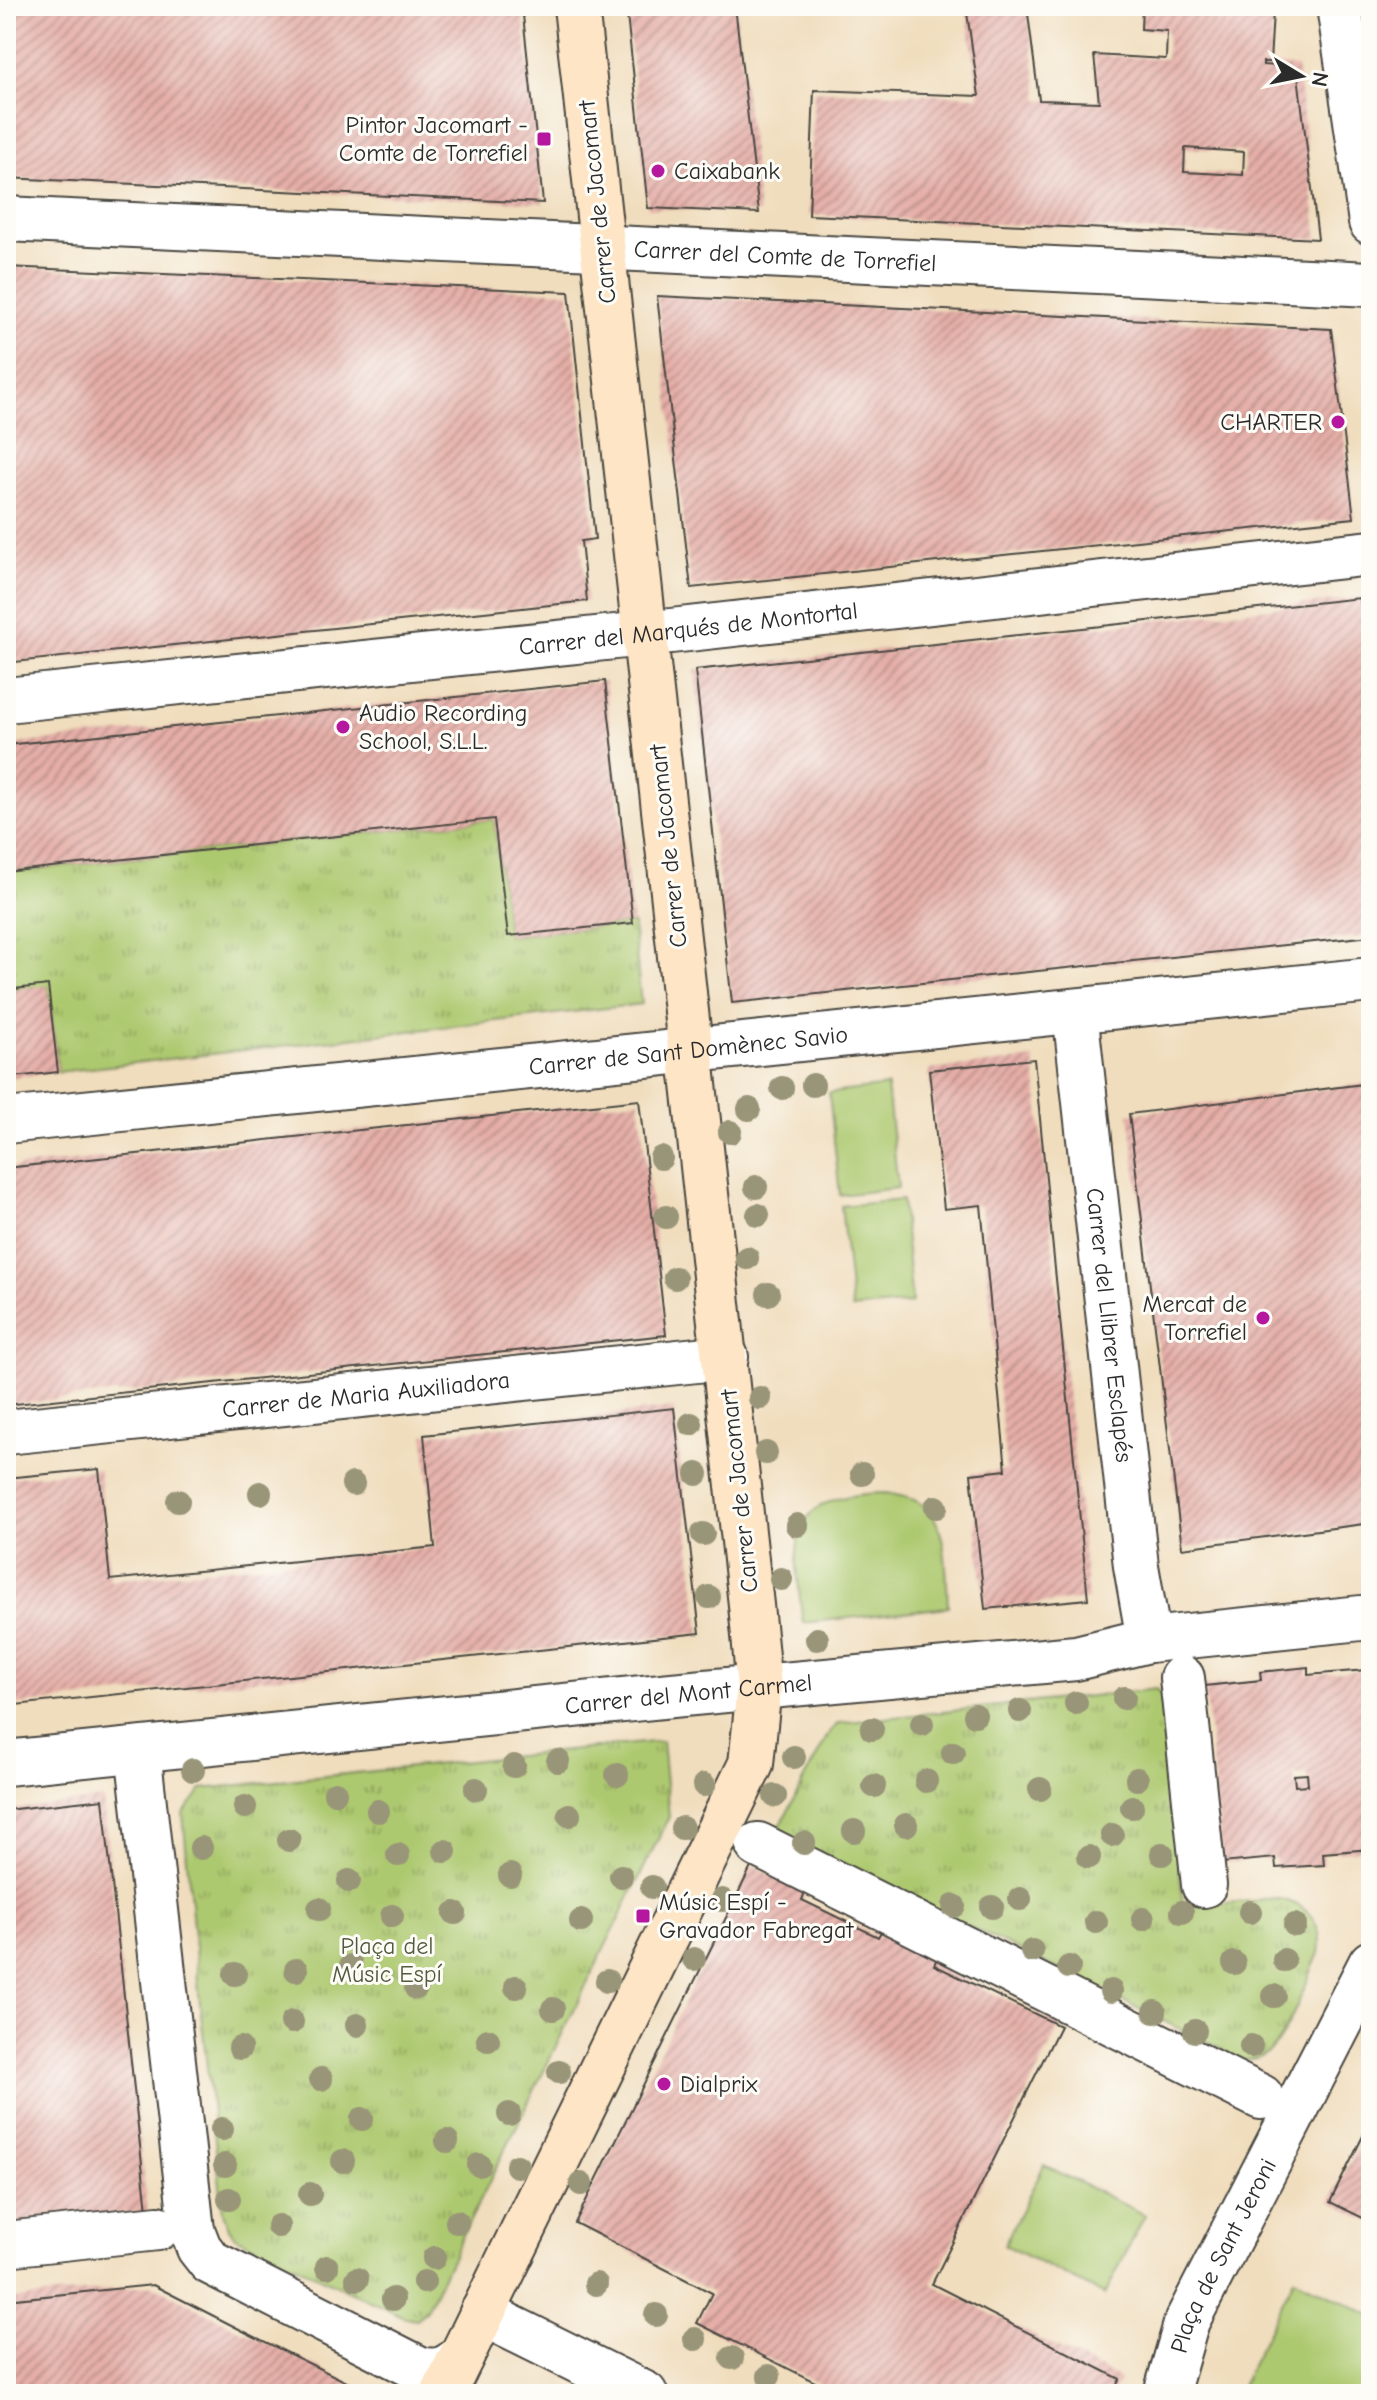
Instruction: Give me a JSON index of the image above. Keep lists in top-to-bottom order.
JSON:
{
  "streets": {
    "street": [
      "Carrer de Jacomart",
      "Carrer del Comte de Torrefiel",
      "Carrer del Marqués de Montortal",
      "Carrer de Sant Domènec Savio",
      "Carrer del Llibrer Esclapés",
      "Carrer de Maria Auxiliadora",
      "Carrer del Mont Carmel",
      "Plaça de Sant Jeroni"
    ]
  },
  "crossings": [
    ["Carrer de Jacomart", "Carrer del Comte de Torrefiel"],
    ["Carrer de Jacomart", "Carrer del Marqués de Montortal"],
    ["Carrer de Jacomart", "Carrer de Sant Domènec Savio"],
    ["Carrer de Jacomart", "Carrer de Maria Auxiliadora"],
    ["Carrer de Jacomart", "Carrer del Mont Carmel"],
    ["Carrer de Sant Domènec Savio", "Carrer del Llibrer Esclapés"],
    ["Carrer del Llibrer Esclapés", "Carrer del Mont Carmel"]
  ],
  "parks": ["Plaça del Músic Espí"],
  "places": {
    "transit": ["Pintor Jacomart - Comte de Torrefiel", "Músic Espí - Gravador Fabregat"],
    "other": [
      "Caixabank",
      "CHARTER",
      "Audio Recording School, S.L.L.",
      "Mercat de Torrefiel",
      "Dialprix"
    ]
  },
  "north": "right"
}
